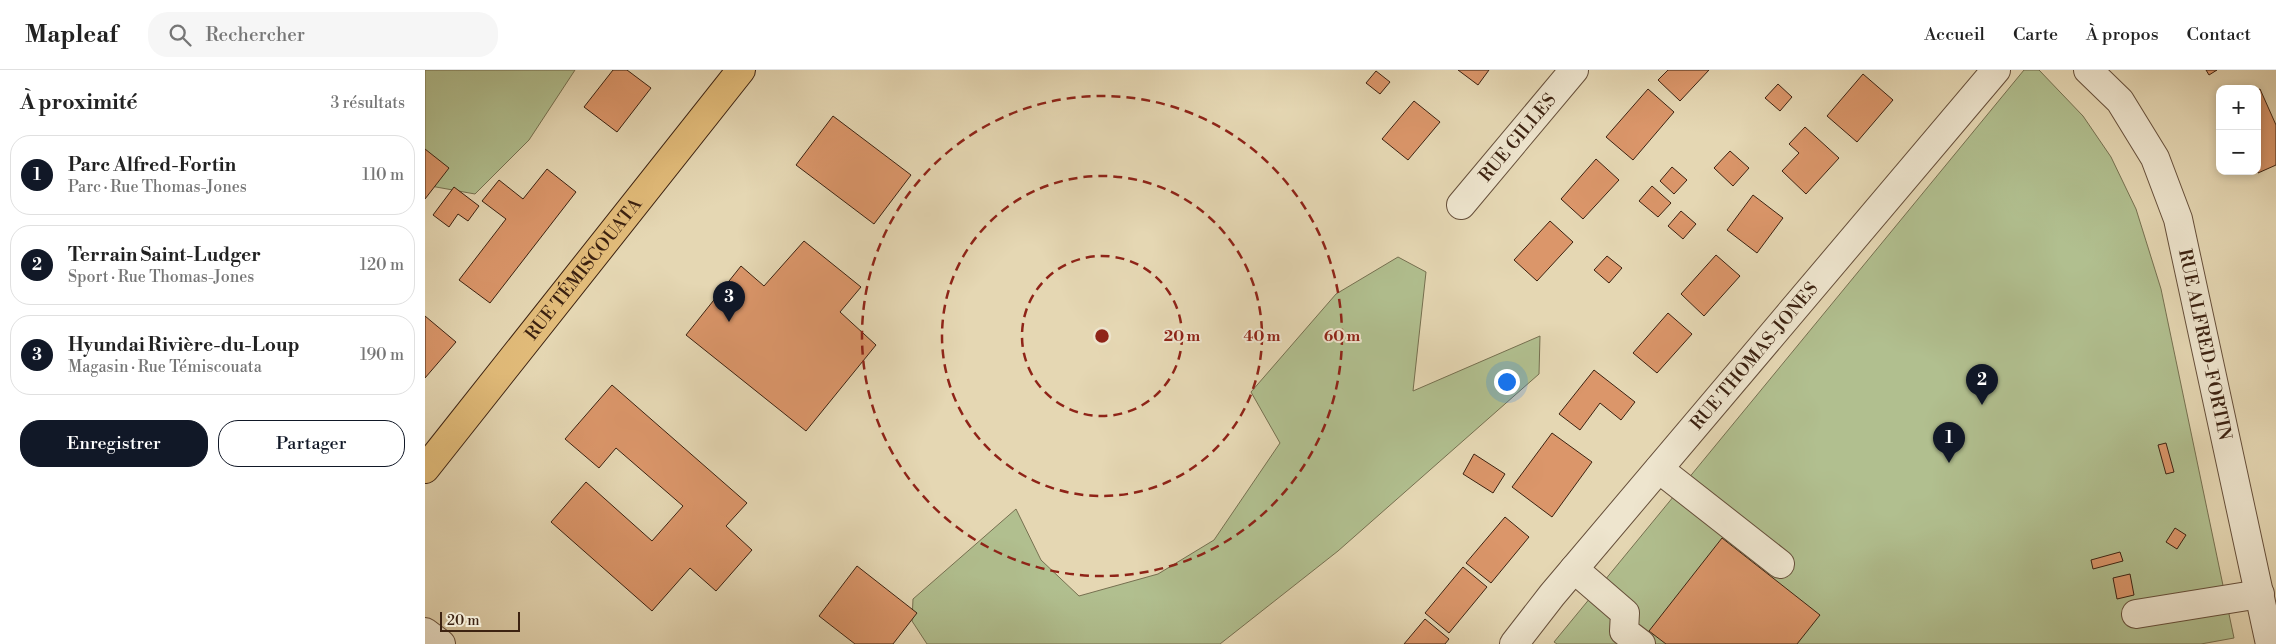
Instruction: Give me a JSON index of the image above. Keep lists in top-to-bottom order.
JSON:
{
  "streets": {
    "main road": ["RUE TÉMISCOUATA"],
    "street": ["RUE GILLES", "RUE ALFRED-FORTIN", "RUE THOMAS-JONES"]
  },
  "scale_bar": "20 m",
  "page": {
    "header": "Mapleaf",
    "search": "Rechercher",
    "nav": [
      "Accueil",
      "Carte",
      "À propos",
      "Contact"
    ],
    "heading": ["À proximité", "3 résultats"],
    "map_buttons": ["+", "−"],
    "list": [
      {
        "mark": "1",
        "name": "Parc Alfred-Fortin",
        "note": "Parc · Rue Thomas-Jones",
        "value": "110 m"
      },
      {
        "mark": "2",
        "name": "Terrain Saint-Ludger",
        "note": "Sport · Rue Thomas-Jones",
        "value": "120 m"
      },
      {
        "mark": "3",
        "name": "Hyundai Rivière-du-Loup",
        "note": "Magasin · Rue Témiscouata",
        "value": "190 m"
      }
    ],
    "pins": ["3", "2", "1"],
    "buttons": ["Enregistrer", "Partager"],
    "scale": "20 m"
  },
  "rings": ["20 m", "40 m", "60 m"]
}
